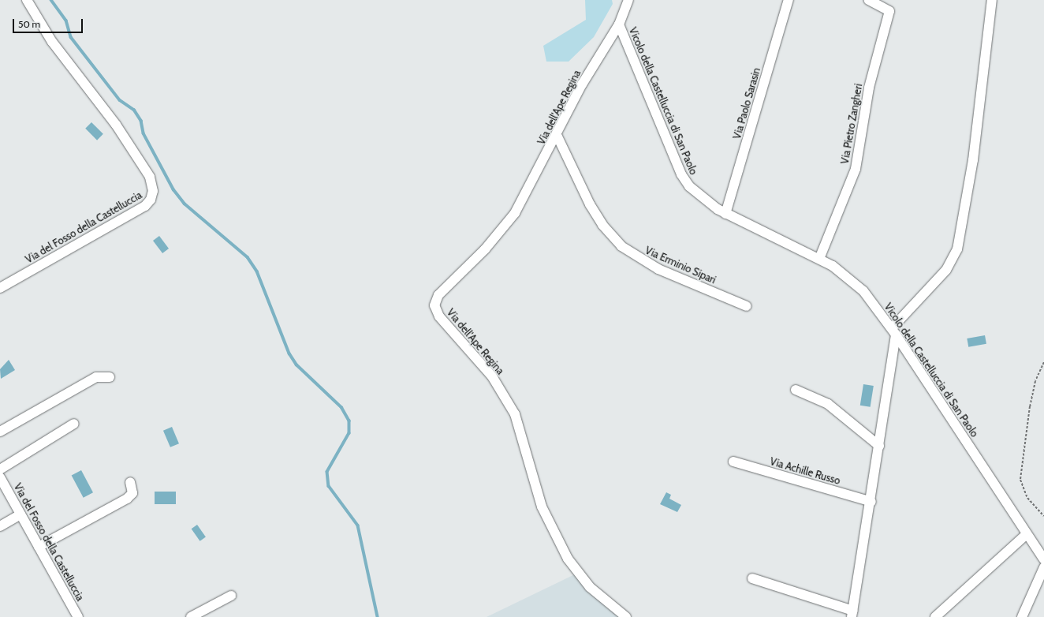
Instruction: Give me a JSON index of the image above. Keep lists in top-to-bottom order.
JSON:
{
  "streets": {
    "street": [
      "Vicolo della Castelluccia di San Paolo",
      "Via Paolo Sarasin",
      "Via dell'Ape Regina",
      "Via Pietro Zangheri",
      "Via del Fosso della Castelluccia",
      "Via Erminio Sipari",
      "Via Achille Russo"
    ]
  },
  "crossings": [
    ["Vicolo della Castelluccia di San Paolo", "Via Paolo Sarasin"],
    ["Vicolo della Castelluccia di San Paolo", "Via dell'Ape Regina"],
    ["Vicolo della Castelluccia di San Paolo", "Via Pietro Zangheri"],
    ["Via dell'Ape Regina", "Via Erminio Sipari"]
  ],
  "scale_bar": "50 m"
}
